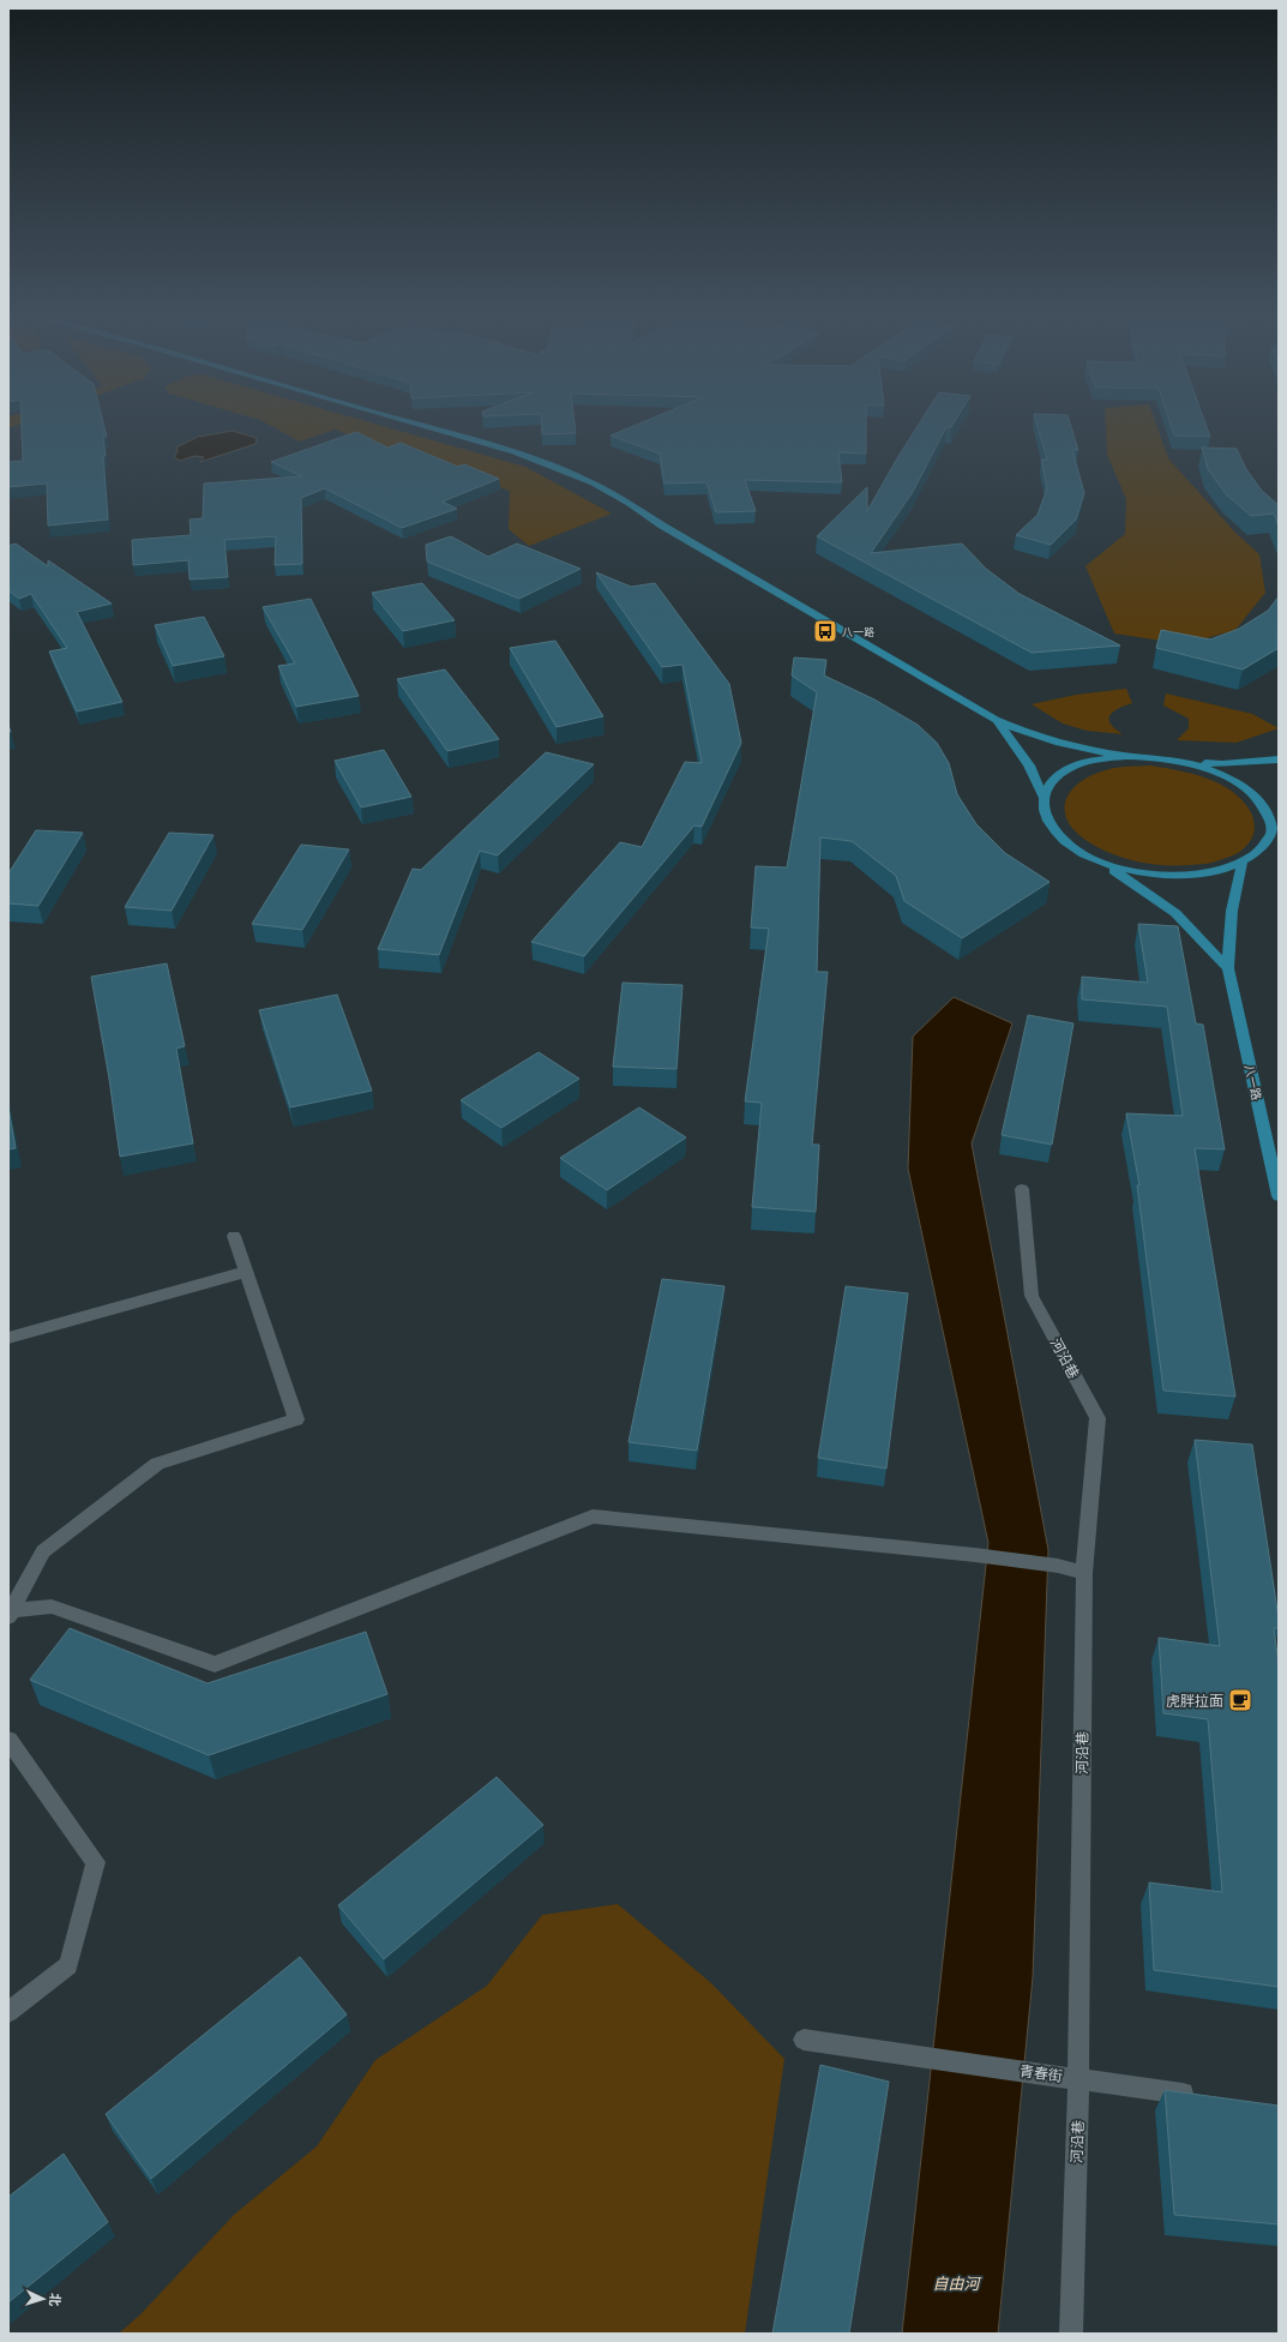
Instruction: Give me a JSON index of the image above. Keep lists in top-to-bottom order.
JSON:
{
  "streets": {
    "main road": ["八一路"],
    "street": ["河沿巷", "青春街"]
  },
  "crossings": [
    ["河沿巷", "青春街"]
  ],
  "water": ["自由河"],
  "places": {
    "bus stop": ["八一路"],
    "cafe": ["虎胖拉面"]
  },
  "north": "right"
}
